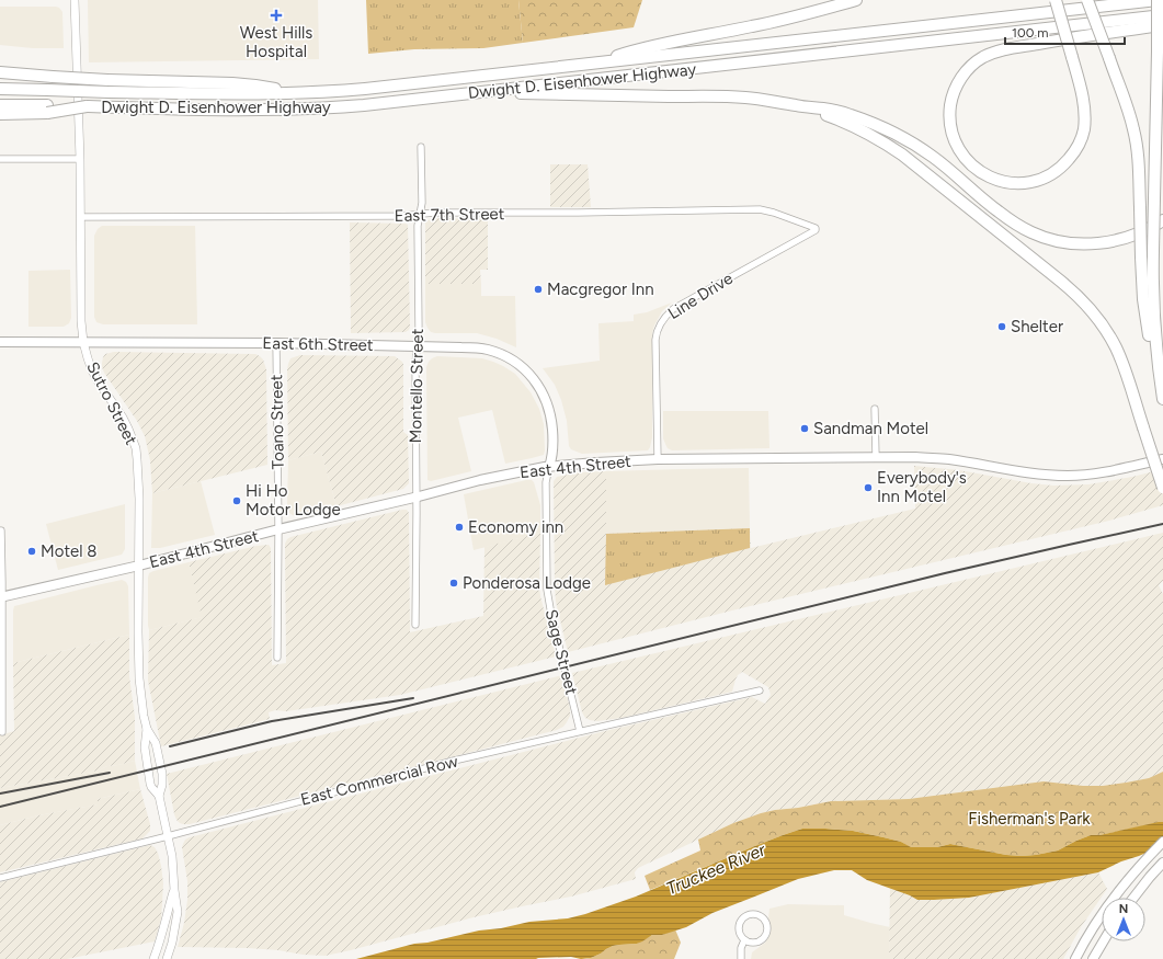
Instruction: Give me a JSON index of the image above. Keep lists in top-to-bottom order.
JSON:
{
  "streets": {
    "highway": ["Dwight D. Eisenhower Highway"],
    "main road": ["East 6th Street", "East 4th Street"],
    "street": [
      "East 7th Street",
      "Line Drive",
      "Montello Street",
      "Sutro Street",
      "Toano Street",
      "Sage Street",
      "East Commercial Row"
    ]
  },
  "crossings": [
    ["East 7th Street", "Line Drive"],
    ["East 7th Street", "Montello Street"],
    ["East 7th Street", "Sutro Street"],
    ["Line Drive", "East 4th Street"],
    ["East 6th Street", "Montello Street"],
    ["East 6th Street", "Sutro Street"],
    ["East 6th Street", "Toano Street"],
    ["East 6th Street", "East 4th Street"],
    ["East 6th Street", "Sage Street"],
    ["Montello Street", "East 4th Street"],
    ["Sutro Street", "East 4th Street"],
    ["Sutro Street", "East Commercial Row"],
    ["Toano Street", "East 4th Street"],
    ["East 4th Street", "Sage Street"],
    ["Sage Street", "East Commercial Row"]
  ],
  "water": ["Truckee River"],
  "parks": ["Fisherman's Park"],
  "places": {
    "health": ["West Hills Hospital"],
    "other": [
      "Macgregor Inn",
      "Shelter",
      "Sandman Motel",
      "Everybody's Inn Motel",
      "Hi Ho Motor Lodge",
      "Economy inn",
      "Motel 8",
      "Ponderosa Lodge"
    ]
  },
  "scale_bar": "100 m",
  "north": "top"
}
